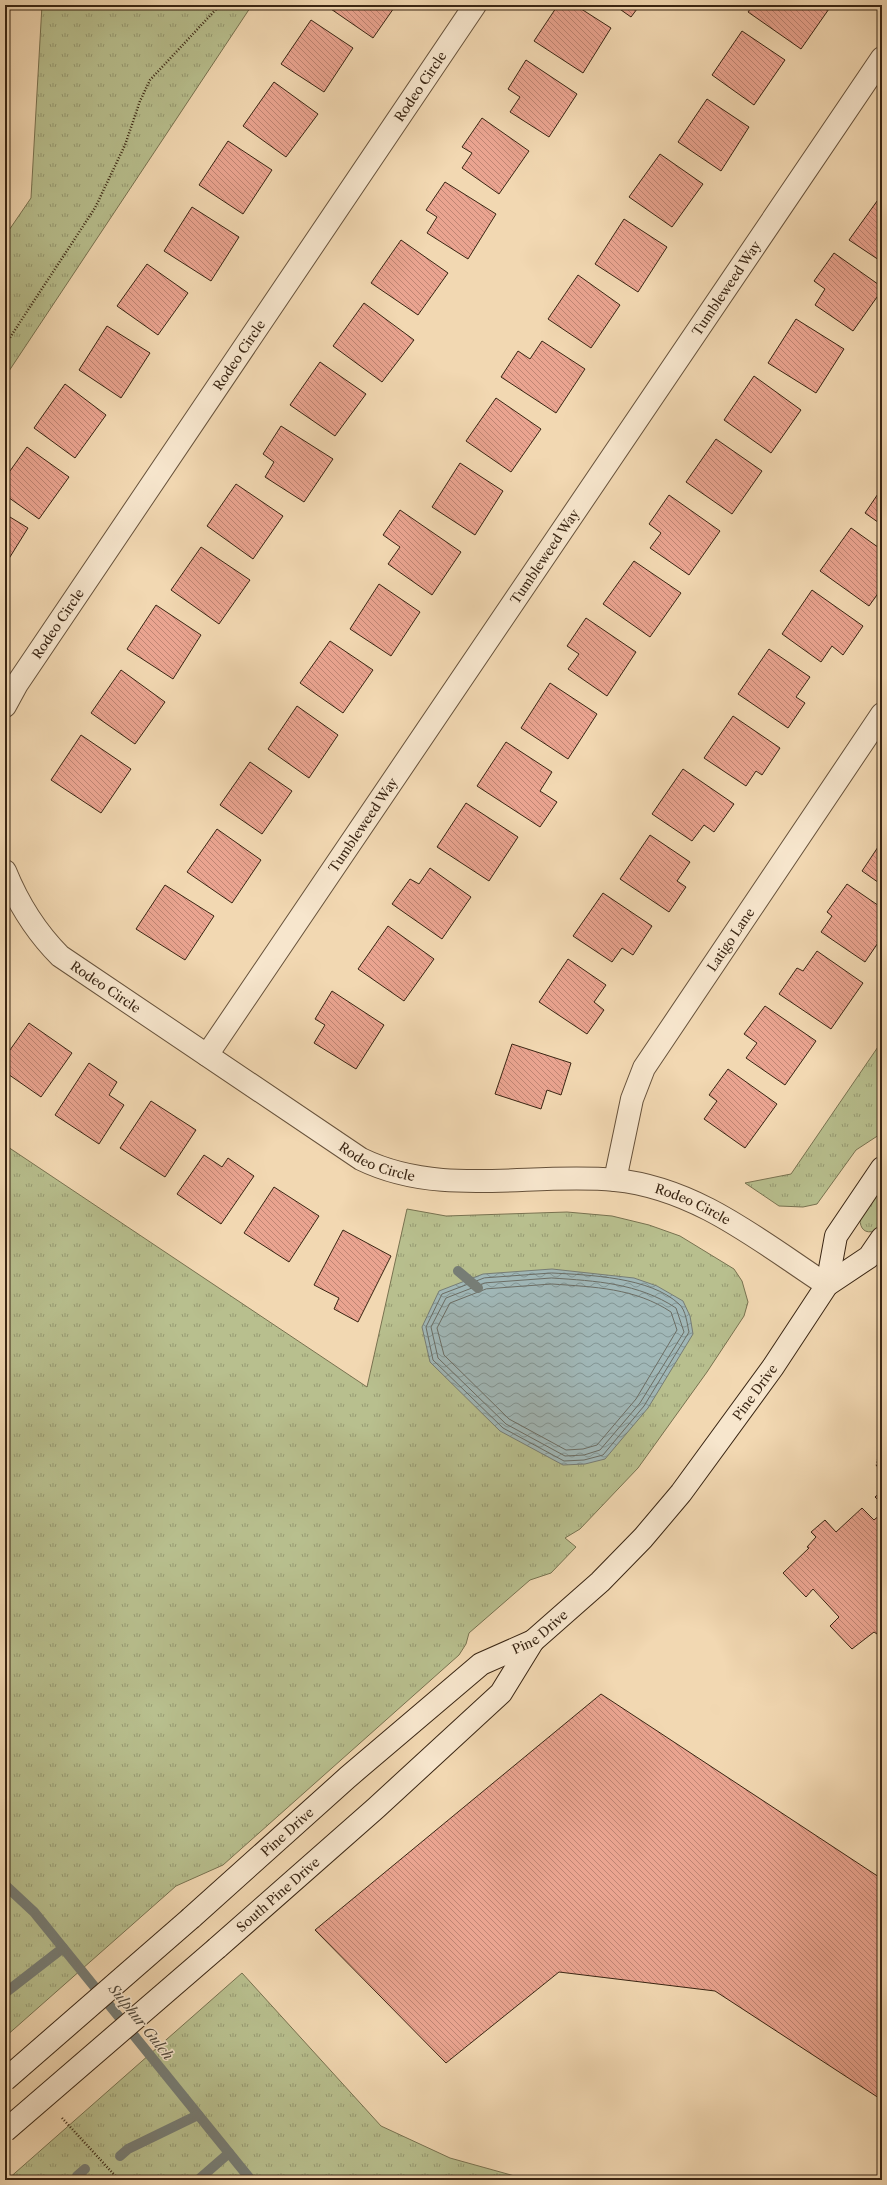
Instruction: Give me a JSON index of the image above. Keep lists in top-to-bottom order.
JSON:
{
  "streets": {
    "street": [
      "Rodeo Circle",
      "Tumbleweed Way",
      "Latigo Lane",
      "Pine Drive",
      "South Pine Drive"
    ]
  },
  "crossings": [
    ["Rodeo Circle", "Tumbleweed Way"],
    ["Rodeo Circle", "Latigo Lane"],
    ["Rodeo Circle", "Pine Drive"],
    ["Pine Drive", "South Pine Drive"]
  ],
  "water": ["Sulphur Gulch"]
}
